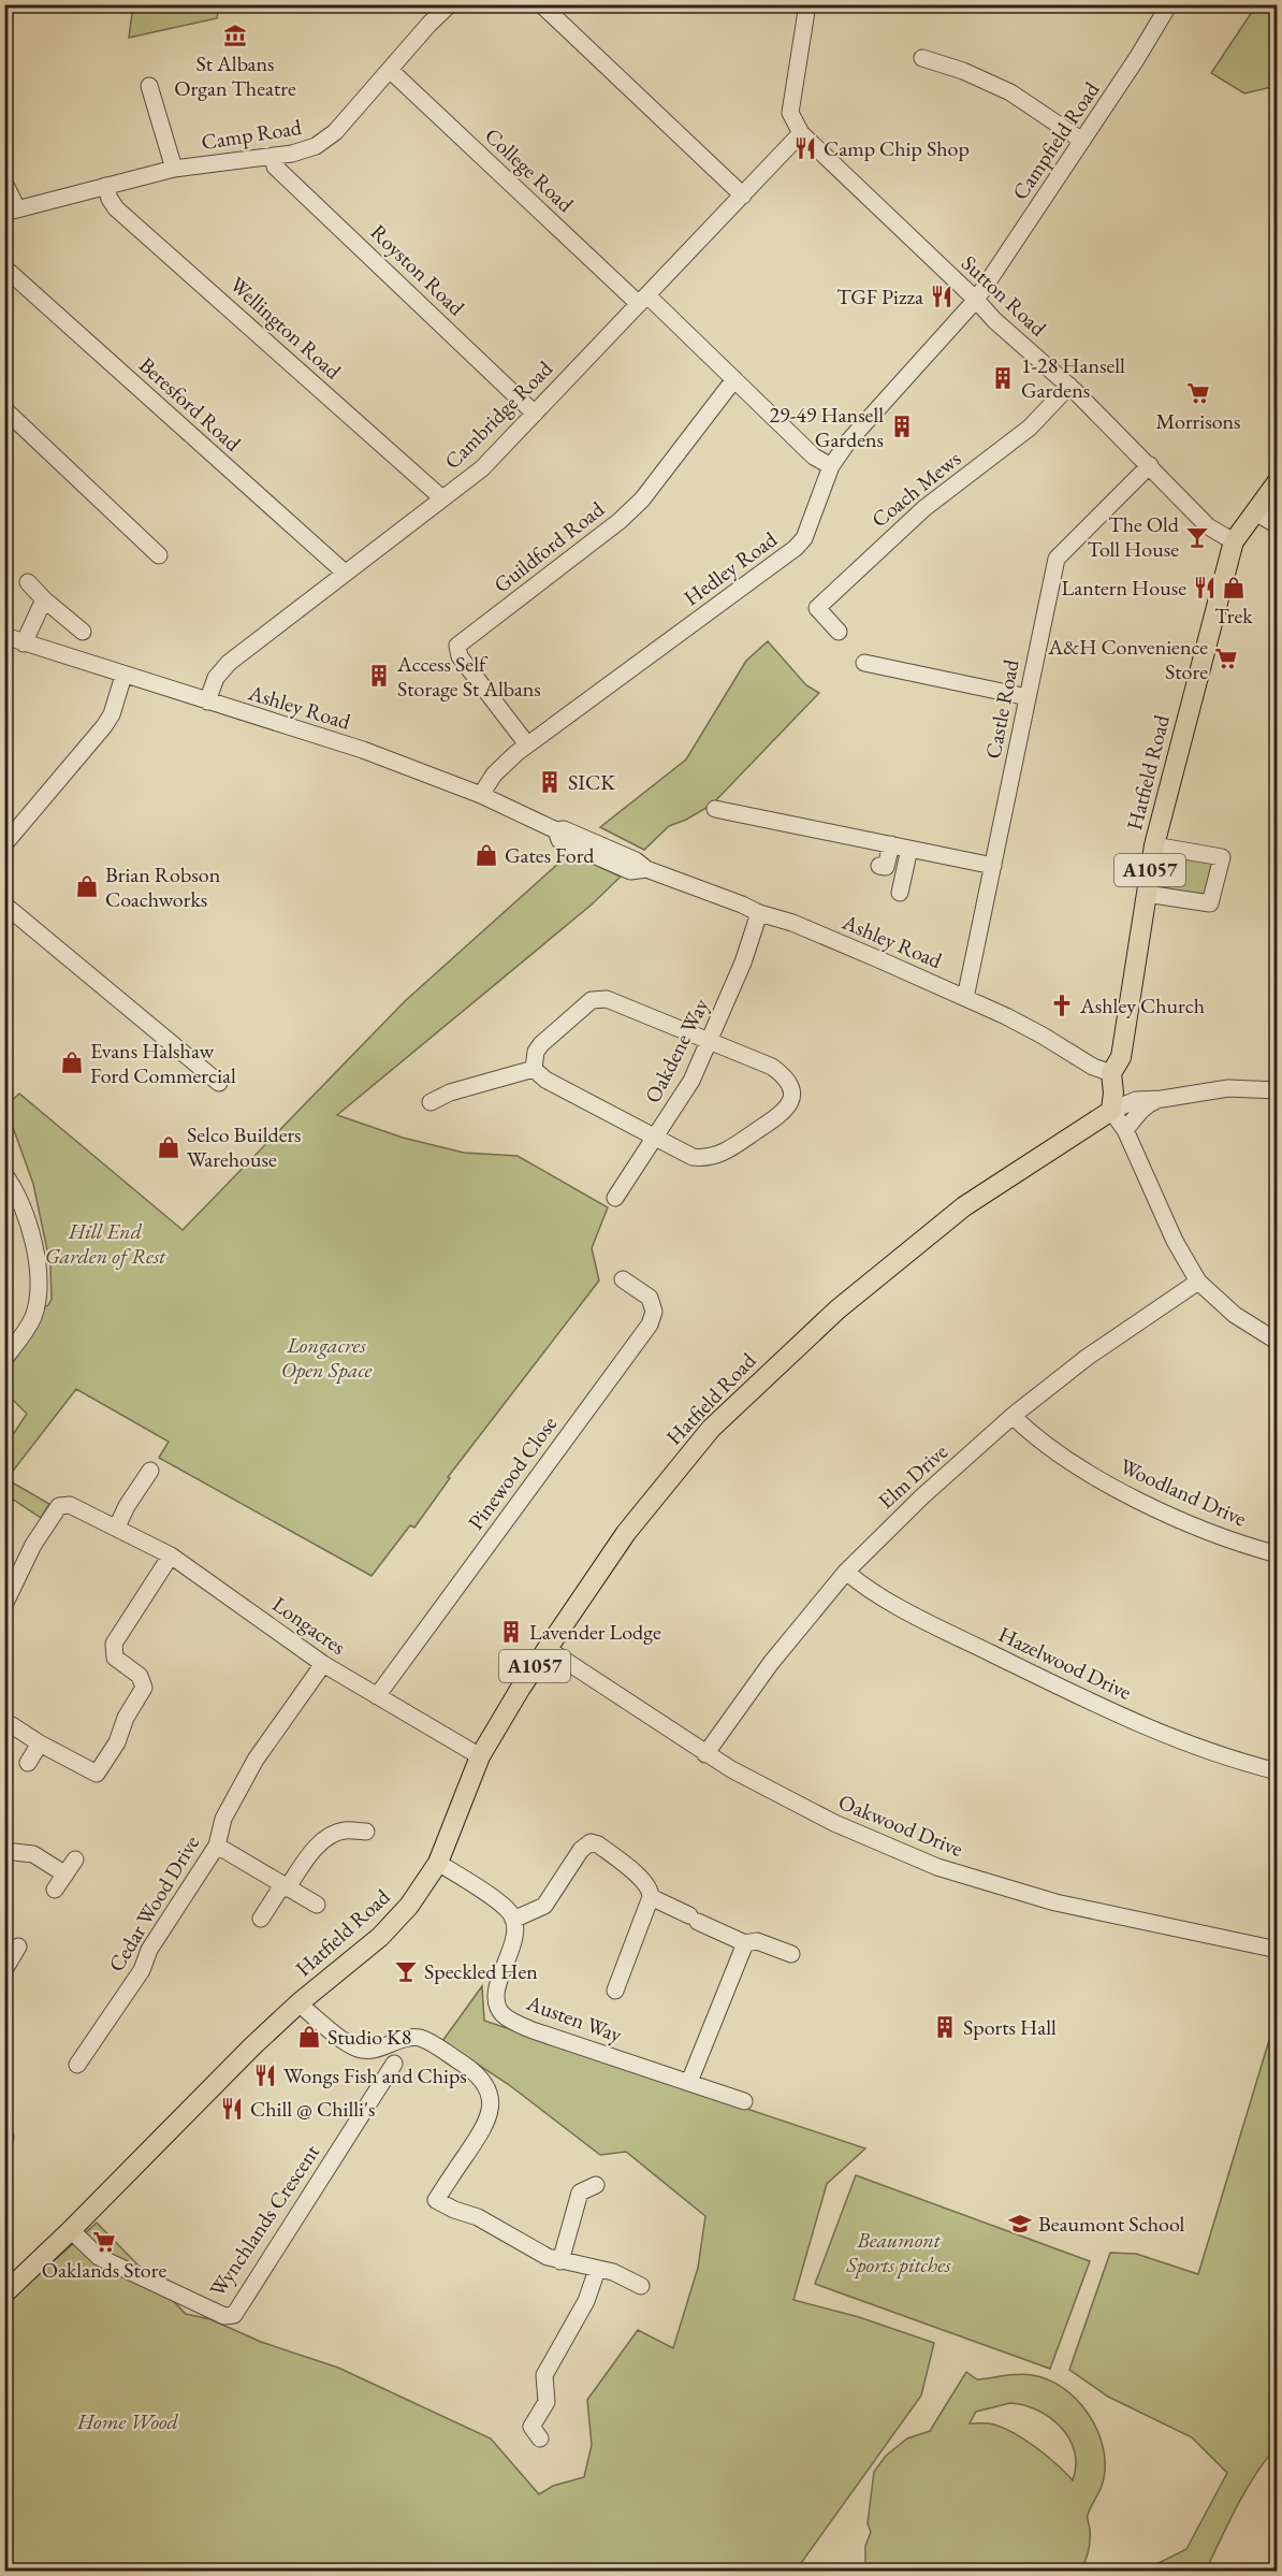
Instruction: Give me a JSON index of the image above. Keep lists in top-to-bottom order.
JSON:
{
  "streets": {
    "main road": ["Hatfield Road", "A1057"],
    "street": [
      "Camp Road",
      "Campfield Road",
      "College Road",
      "Royston Road",
      "Sutton Road",
      "Wellington Road",
      "Beresford Road",
      "Cambridge Road",
      "Coach Mews",
      "Guildford Road",
      "Hedley Road",
      "Ashley Road",
      "Castle Road",
      "Oakdene Way",
      "Pinewood Close",
      "Elm Drive",
      "Woodland Drive",
      "Longacres",
      "Hazelwood Drive",
      "Oakwood Drive",
      "Cedar Wood Drive",
      "Austen Way",
      "Wynchlands Crescent"
    ]
  },
  "crossings": [
    ["Camp Road", "College Road"],
    ["Camp Road", "Royston Road"],
    ["Camp Road", "Wellington Road"],
    ["Campfield Road", "Sutton Road"],
    ["Campfield Road", "Hedley Road"],
    ["College Road", "Cambridge Road"],
    ["College Road", "Guildford Road"],
    ["College Road", "Hedley Road"],
    ["Royston Road", "Cambridge Road"],
    ["Sutton Road", "Cambridge Road"],
    ["Sutton Road", "Coach Mews"],
    ["Sutton Road", "Hedley Road"],
    ["Sutton Road", "Castle Road"],
    ["Sutton Road", "Hatfield Road"],
    ["Wellington Road", "Cambridge Road"],
    ["Beresford Road", "Cambridge Road"],
    ["Cambridge Road", "Ashley Road"],
    ["Guildford Road", "Hedley Road"],
    ["Hedley Road", "Ashley Road"],
    ["Ashley Road", "Castle Road"],
    ["Ashley Road", "Hatfield Road"],
    ["Ashley Road", "Oakdene Way"],
    ["Hatfield Road", "Longacres"],
    ["Hatfield Road", "Oakwood Drive"],
    ["Hatfield Road", "Wynchlands Crescent"],
    ["Pinewood Close", "Longacres"],
    ["Elm Drive", "Woodland Drive"],
    ["Elm Drive", "Hazelwood Drive"],
    ["Elm Drive", "Oakwood Drive"],
    ["Longacres", "Cedar Wood Drive"]
  ],
  "parks": [
    "Hill End Garden of Rest",
    "Longacres Open Space",
    "Beaumont Sports pitches",
    "Home Wood"
  ],
  "places": {
    "museum": ["St Albans Organ Theatre"],
    "restaurant": [
      "Camp Chip Shop",
      "TGF Pizza",
      "Lantern House",
      "Wongs Fish and Chips",
      "Chill @ Chilli's"
    ],
    "building": [
      "1-28 Hansell Gardens",
      "29-49 Hansell Gardens",
      "Access Self Storage St Albans",
      "SICK",
      "Lavender Lodge",
      "Sports Hall"
    ],
    "supermarket": ["Morrisons", "A&H Convenience Store", "Oaklands Store"],
    "bar": ["The Old Toll House", "Speckled Hen"],
    "shop": [
      "Trek",
      "Gates Ford",
      "Brian Robson Coachworks",
      "Evans Halshaw Ford Commercial",
      "Selco Builders Warehouse",
      "Studio K8"
    ],
    "church": ["Ashley Church"],
    "school or university": ["Beaumont School"]
  }
}
